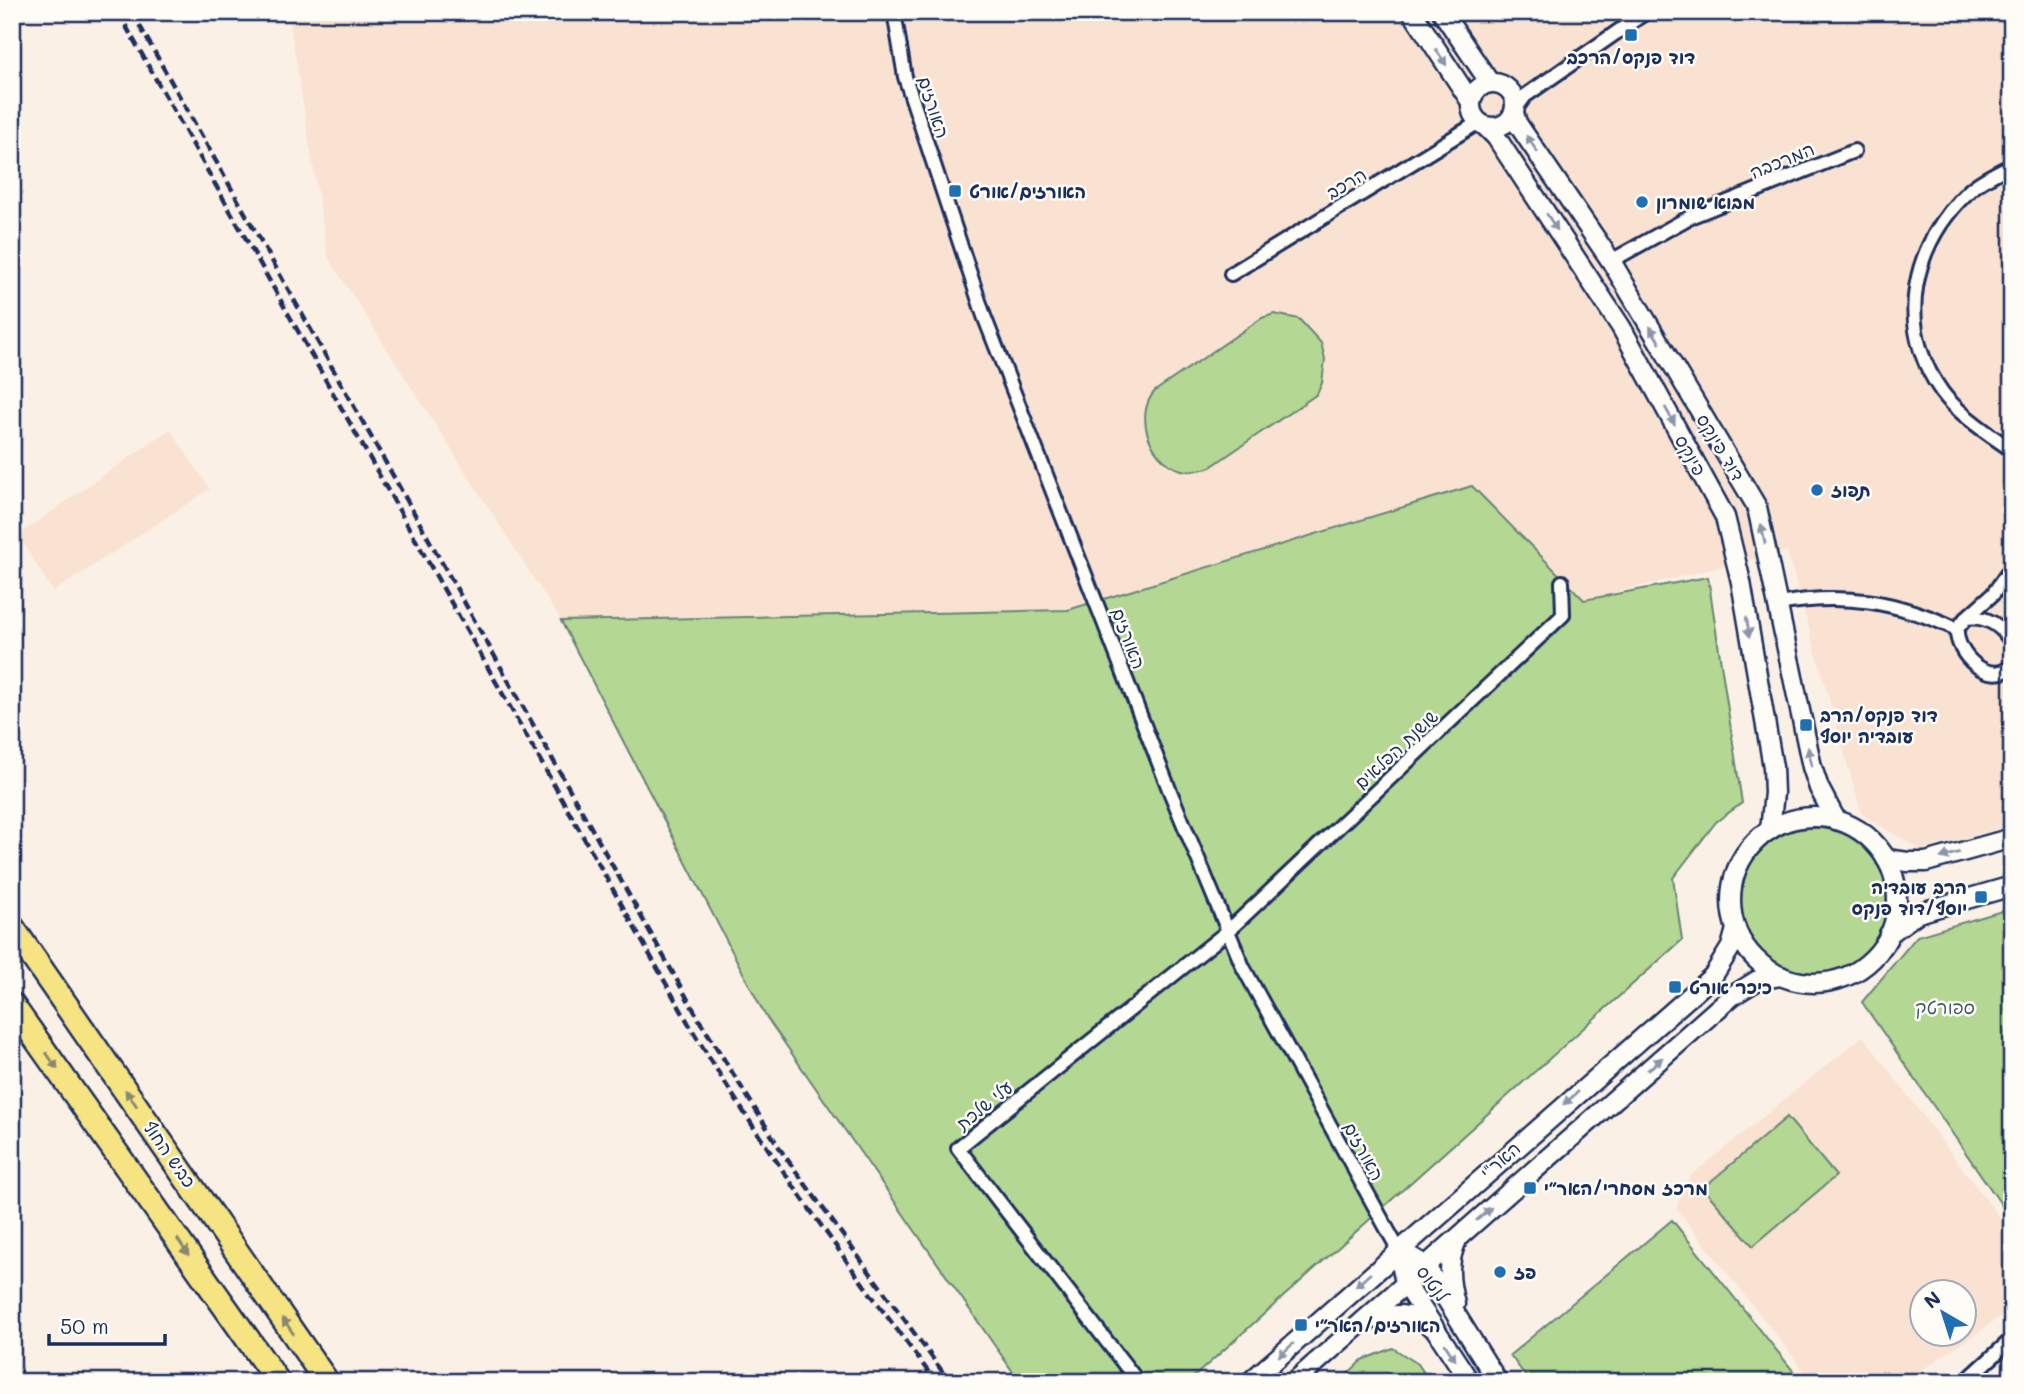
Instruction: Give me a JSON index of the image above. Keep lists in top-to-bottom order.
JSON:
{
  "streets": {
    "highway": ["כביש החוף"],
    "main road": [
      "דוד פינקס",
      "פינקס",
      "האר\"י",
      "לנטוס"
    ],
    "street": [
      "האורזים",
      "המרכבה",
      "הרכב",
      "שושנת הפלאים",
      "עלי שלכת"
    ]
  },
  "crossings": [
    ["האורזים", "שושנת הפלאים"],
    ["האורזים", "עלי שלכת"],
    ["האורזים", "האר\"י"],
    ["האורזים", "לנטוס"],
    ["המרכבה", "דוד פינקס"],
    ["הרכב", "דוד פינקס"],
    ["הרכב", "פינקס"],
    ["דוד פינקס", "פינקס"],
    ["דוד פינקס", "האר\"י"],
    ["פינקס", "האר\"י"],
    ["שושנת הפלאים", "עלי שלכת"],
    ["האר\"י", "לנטוס"]
  ],
  "one_way": ["דוד פינקס", "פינקס"],
  "parks": ["ספורטק"],
  "places": {
    "transit": [
      "דוד פנקס/הרכב",
      "האורזים/אורט",
      "דוד פנקס/הרב עובדיה יוסף",
      "הרב עובדיה יוסף/דוד פנקס",
      "כיכר אורט",
      "מרכז מסחרי/האר״י",
      "האורזים/האר״י"
    ],
    "other": ["מבוא שומרון", "תפוז", "פז"]
  },
  "scale_bar": "50 m",
  "north": "top left"
}
